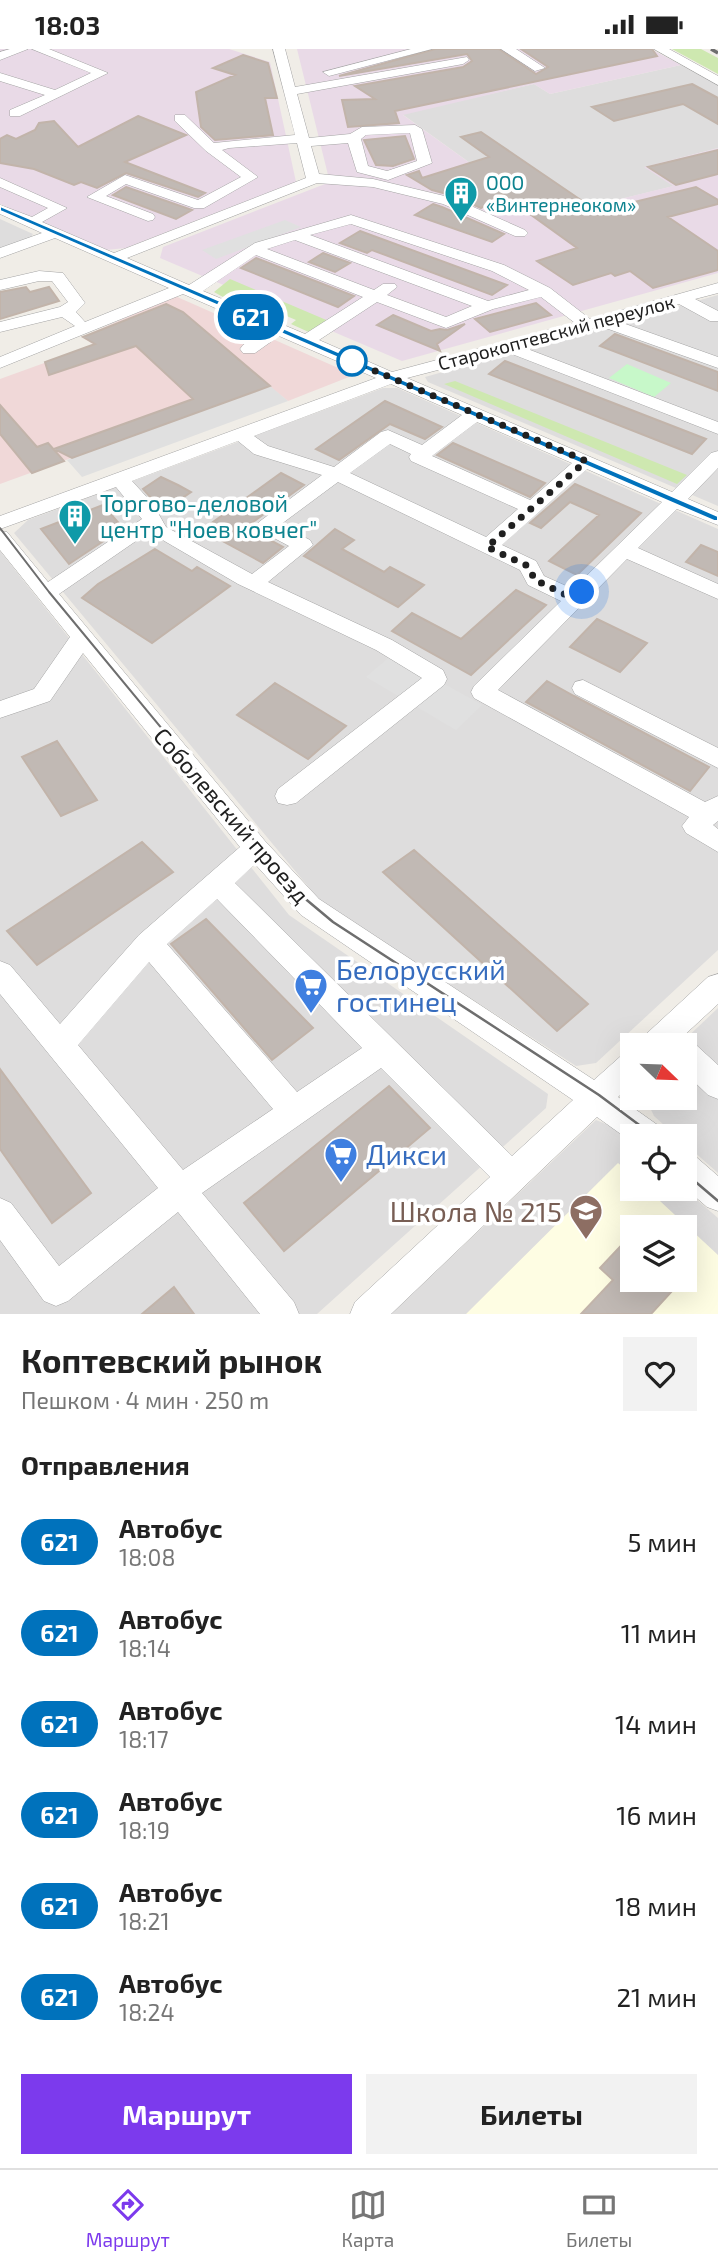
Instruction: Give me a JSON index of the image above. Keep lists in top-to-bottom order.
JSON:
{
  "streets": {
    "street": ["Старокоптевский переулок", "Соболевский проезд"]
  },
  "places": {
    "building": ["ООО «Винтернеоком»", "Торгово-деловой центр \"Ноев ковчег\""],
    "supermarket": ["Белорусский гостинец", "Дикси"],
    "school or university": ["Школа № 215"]
  },
  "lines": ["bus line 621"],
  "north": "bottom right",
  "page": {
    "status": "18:03",
    "on_map": "621",
    "heading": [
      ["Коптевский рынок", "Пешком · 4 мин · 250 m"],
      "Отправления"
    ],
    "list": [
      {
        "mark": "621",
        "name": "Автобус",
        "note": "18:08",
        "value": "5 мин"
      },
      {
        "mark": "621",
        "name": "Автобус",
        "note": "18:14",
        "value": "11 мин"
      },
      {
        "mark": "621",
        "name": "Автобус",
        "note": "18:17",
        "value": "14 мин"
      },
      {
        "mark": "621",
        "name": "Автобус",
        "note": "18:19",
        "value": "16 мин"
      },
      {
        "mark": "621",
        "name": "Автобус",
        "note": "18:21",
        "value": "18 мин"
      },
      {
        "mark": "621",
        "name": "Автобус",
        "note": "18:24",
        "value": "21 мин"
      }
    ],
    "buttons": ["Маршрут", "Билеты"],
    "tabs": ["Маршрут", "Карта", "Билеты"]
  }
}
